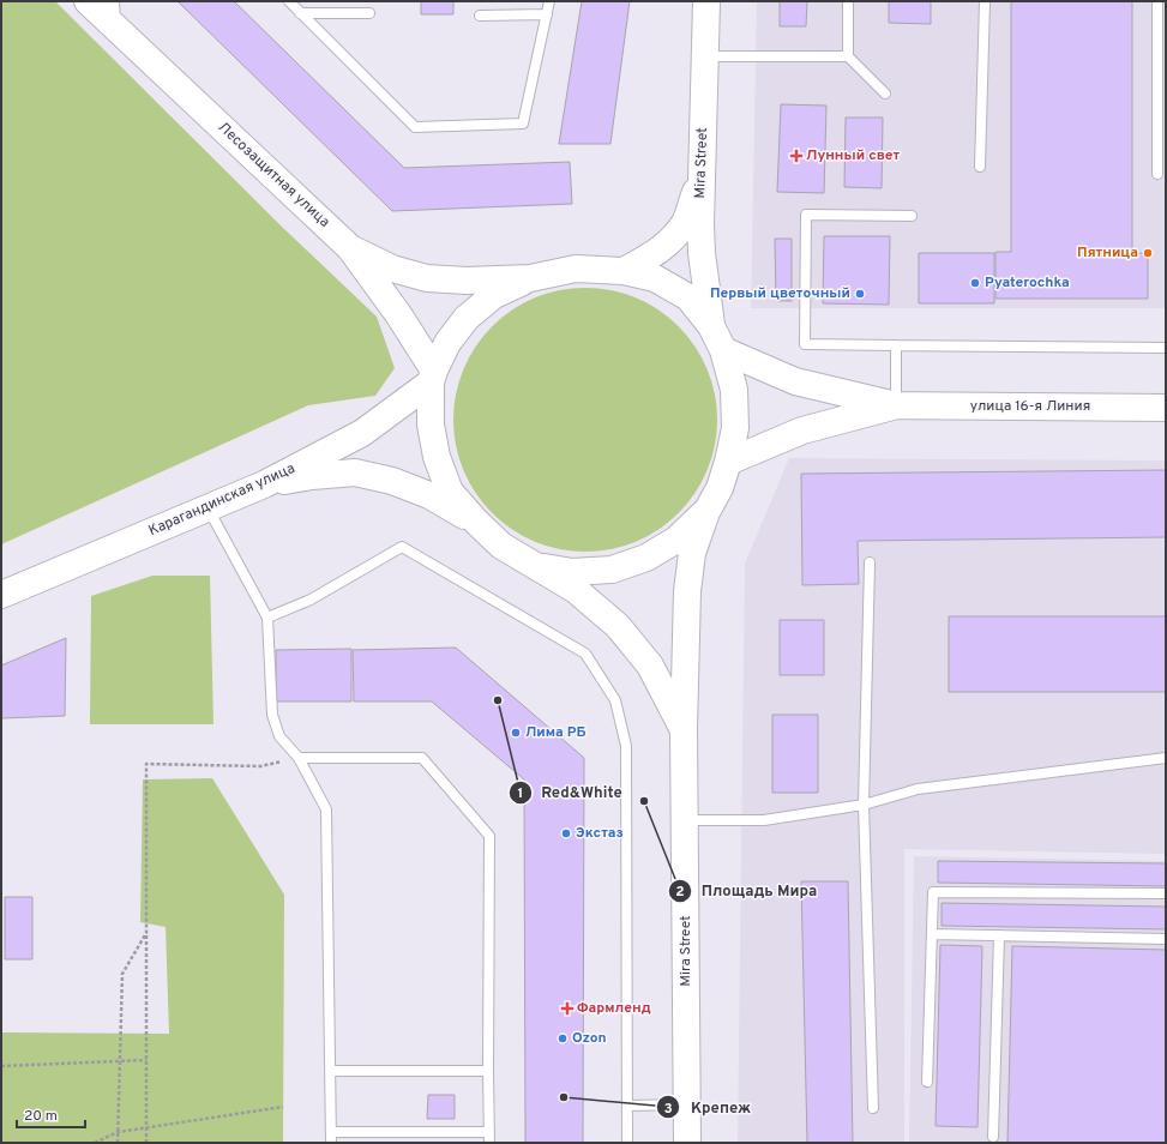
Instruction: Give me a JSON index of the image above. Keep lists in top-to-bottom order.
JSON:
{
  "streets": {
    "main road": [
      "Mira Street",
      "Лесозащитная улица",
      "улица 16-я Линия",
      "Карагандинская улица"
    ]
  },
  "crossings": [
    ["Лесозащитная улица", "Карагандинская улица"]
  ],
  "places": {
    "health": ["Лунный свет", "Фармленд"],
    "other": [
      "Пятница",
      "Pyaterochka",
      "Первый цветочный",
      "Red&White",
      "Лима РБ",
      "Площадь Мира",
      "Экстаз",
      "Ozon",
      "Крепеж"
    ]
  },
  "scale_bar": "20 m"
}
